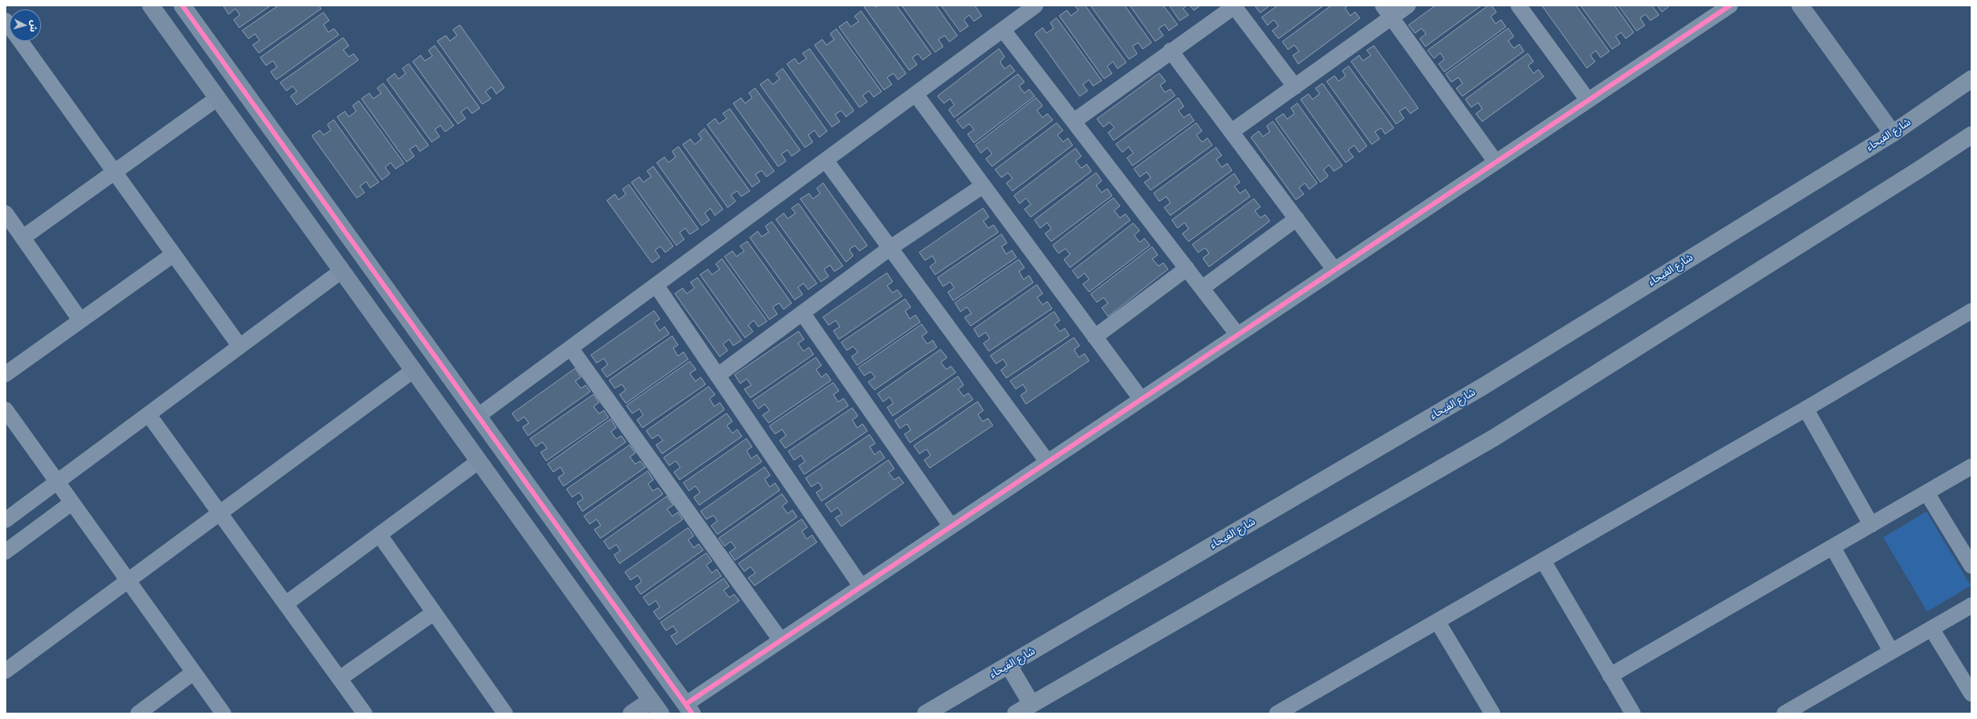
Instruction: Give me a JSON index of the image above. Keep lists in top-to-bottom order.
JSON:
{
  "streets": {
    "highway": ["شارع الفيحاء"]
  },
  "north": "right"
}
